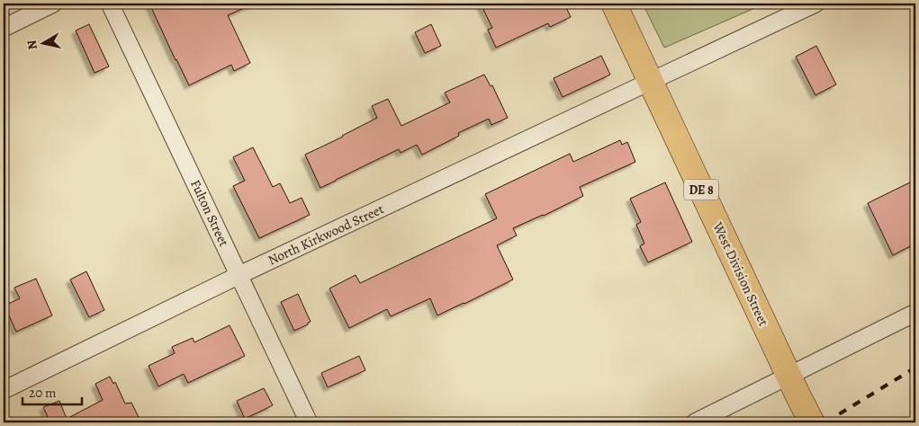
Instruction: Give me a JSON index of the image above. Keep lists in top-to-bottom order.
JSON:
{
  "streets": {
    "highway": ["DE 8", "West Division Street"],
    "street": ["Fulton Street", "North Kirkwood Street"]
  },
  "crossings": [
    ["Fulton Street", "North Kirkwood Street"],
    ["North Kirkwood Street", "West Division Street"]
  ],
  "scale_bar": "20 m",
  "north": "left"
}
